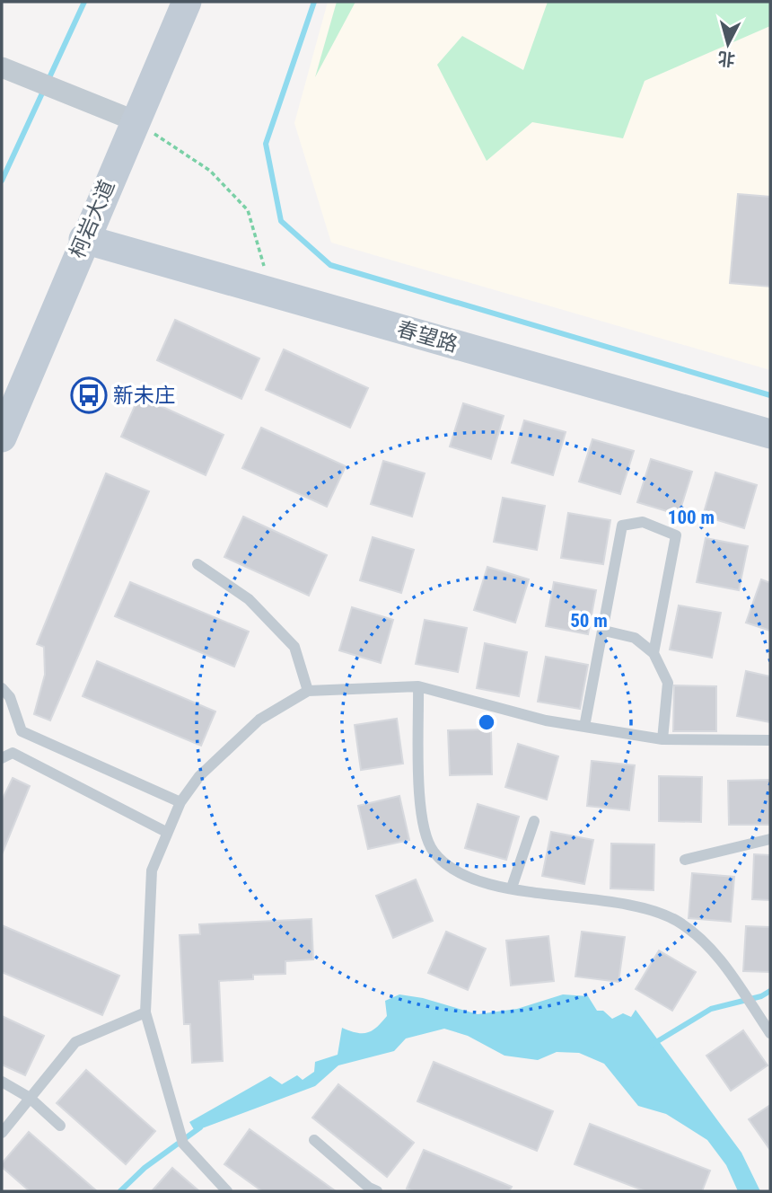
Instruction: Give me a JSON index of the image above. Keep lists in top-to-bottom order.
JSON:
{
  "streets": {
    "street": ["柯岩大道", "春望路"]
  },
  "crossings": [
    ["柯岩大道", "春望路"]
  ],
  "places": {
    "bus stop": ["新未庄"]
  },
  "north": "bottom",
  "rings": ["100 m", "50 m"]
}
